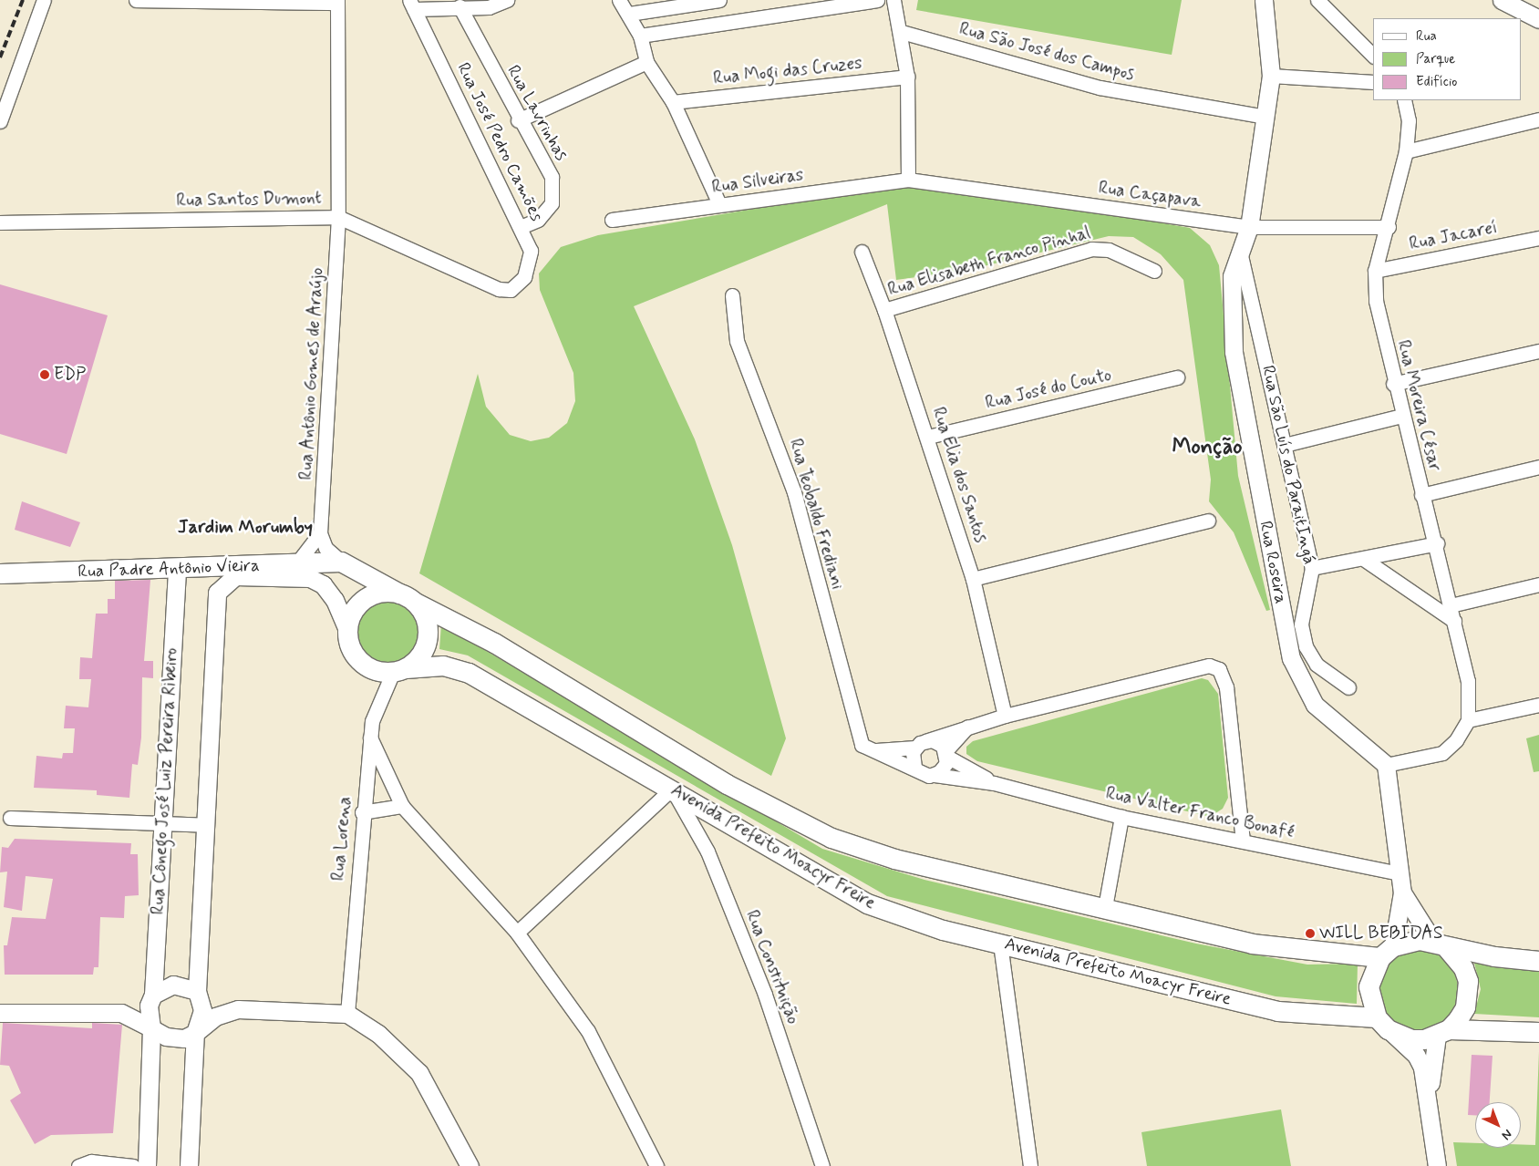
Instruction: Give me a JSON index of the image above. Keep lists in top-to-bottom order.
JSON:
{
  "streets": {
    "main road": ["Rua Padre Antônio Vieira", "Avenida Prefeito Moacyr Freire"],
    "street": [
      "Rua São José dos Campos",
      "Rua Mogi das Cruzes",
      "Rua Lavrinhas",
      "Rua José Pedro Camões",
      "Rua Silveiras",
      "Rua Caçapava",
      "Rua Santos Dumont",
      "Rua Jacareí",
      "Rua Elisabeth Franco Pinhal",
      "Rua Antônio Gomes de Araújo",
      "Rua José do Couto",
      "Rua Moreira César",
      "Rua São Luís do ParaitIngá",
      "Rua Elia dos Santos",
      "Rua Teobaldo Frediani",
      "Rua Roseira",
      "Rua Cônego José Luiz Pereira Ribeiro",
      "Rua Valter Franco Bonafé",
      "Rua Lorena",
      "Rua Constituição"
    ]
  },
  "crossings": [
    ["Rua Lavrinhas", "Rua José Pedro Camões"],
    ["Rua José Pedro Camões", "Rua Santos Dumont"],
    ["Rua Silveiras", "Rua Caçapava"],
    ["Rua Caçapava", "Rua Moreira César"],
    ["Rua Caçapava", "Rua Roseira"],
    ["Rua Santos Dumont", "Rua Antônio Gomes de Araújo"],
    ["Rua Jacareí", "Rua Moreira César"],
    ["Rua Elisabeth Franco Pinhal", "Rua Elia dos Santos"],
    ["Rua José do Couto", "Rua Elia dos Santos"],
    ["Rua São Luís do ParaitIngá", "Rua Roseira"],
    ["Rua Teobaldo Frediani", "Rua Valter Franco Bonafé"],
    ["Rua Padre Antônio Vieira", "Rua Cônego José Luiz Pereira Ribeiro"],
    ["Rua Lorena", "Avenida Prefeito Moacyr Freire"],
    ["Avenida Prefeito Moacyr Freire", "Rua Constituição"]
  ],
  "districts": ["Monção", "Jardim Morumby"],
  "places": ["EDP", "WILL BEBIDAS"],
  "legend": ["Rua", "Parque", "Edifício"],
  "north": "bottom right"
}
